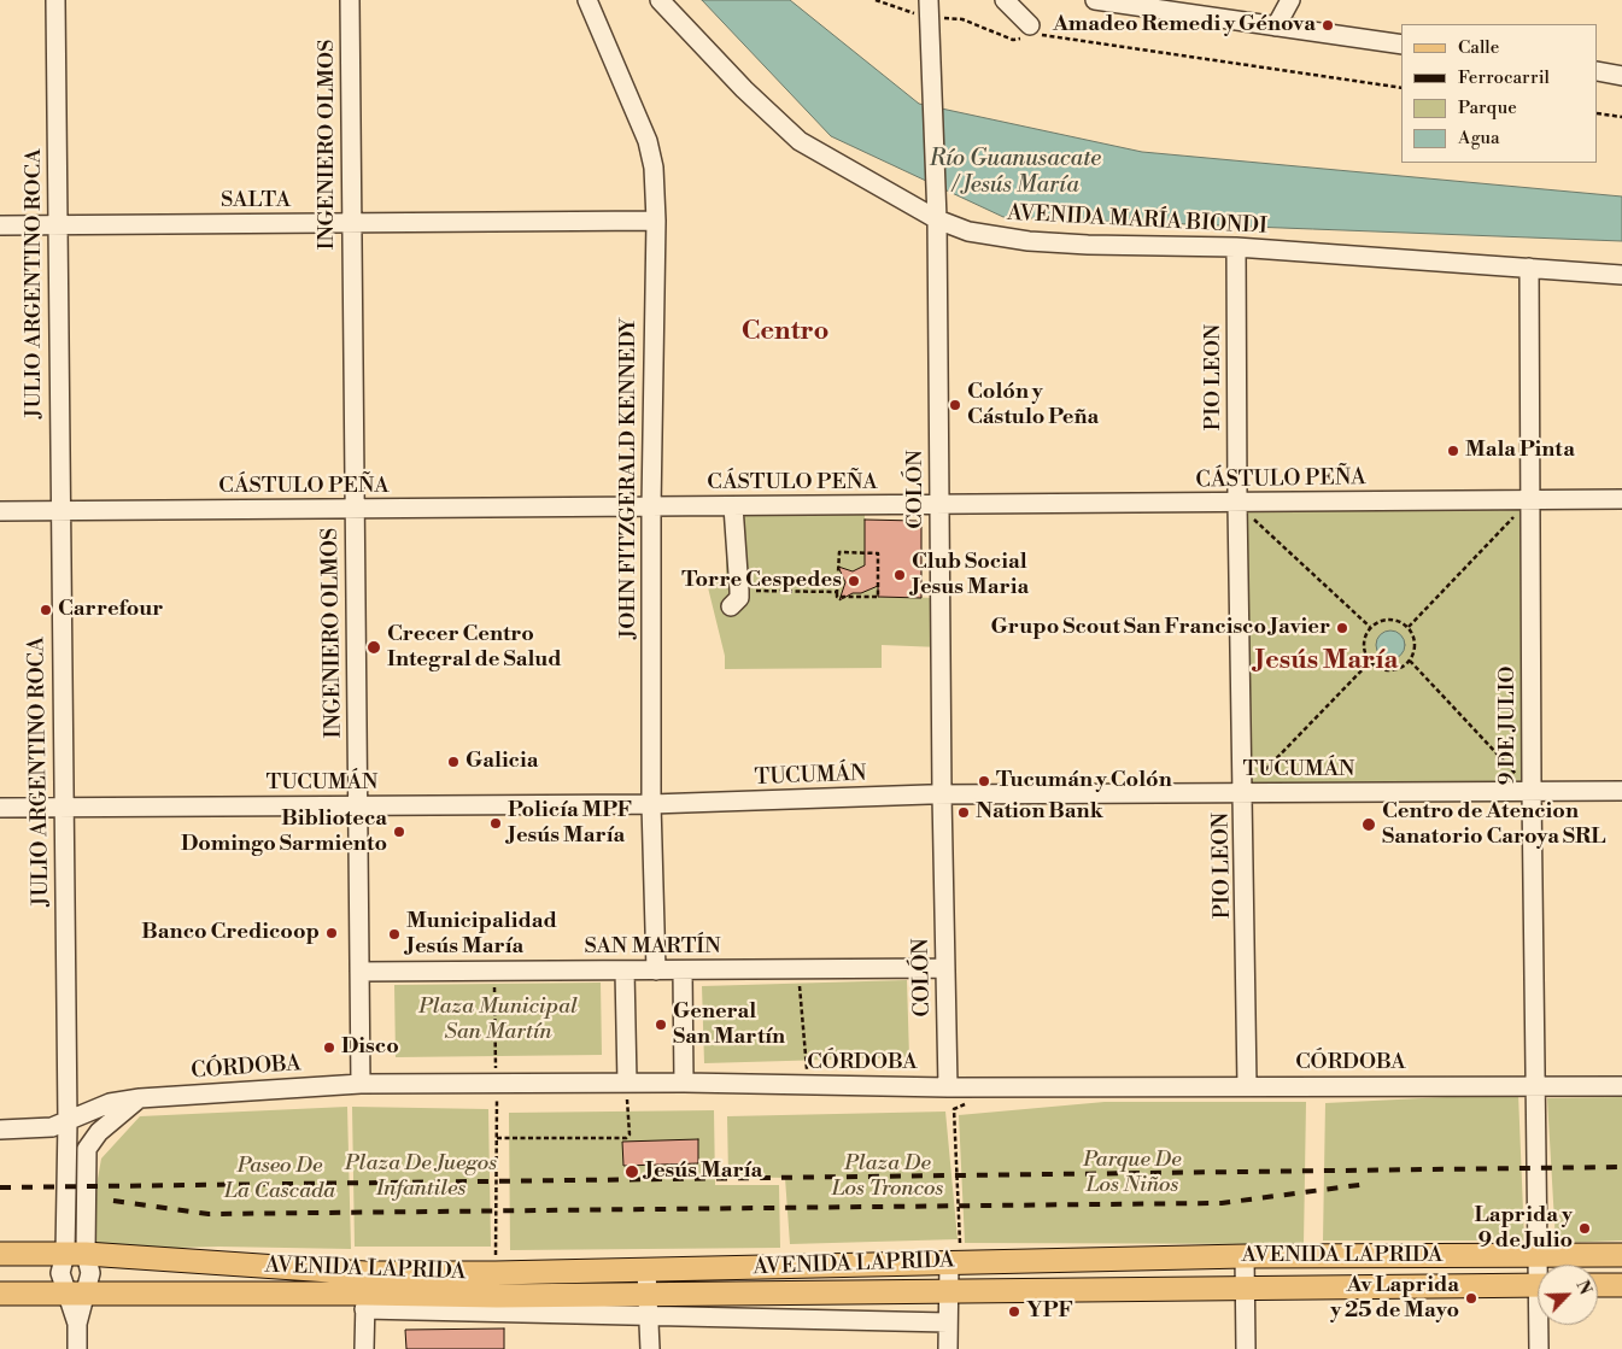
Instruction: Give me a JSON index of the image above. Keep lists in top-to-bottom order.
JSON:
{
  "streets": {
    "main road": ["AVENIDA LAPRIDA"],
    "street": [
      "INGENIERO OLMOS",
      "SALTA",
      "AVENIDA MARÍA BIONDI",
      "JULIO ARGENTINO ROCA",
      "PIO LEON",
      "JOHN FITZGERALD KENNEDY",
      "CÁSTULO PEÑA",
      "COLÓN",
      "9 DE JULIO",
      "TUCUMÁN",
      "SAN MARTÍN",
      "CÓRDOBA"
    ]
  },
  "crossings": [
    ["INGENIERO OLMOS", "SALTA"],
    ["INGENIERO OLMOS", "CÁSTULO PEÑA"],
    ["INGENIERO OLMOS", "TUCUMÁN"],
    ["INGENIERO OLMOS", "SAN MARTÍN"],
    ["INGENIERO OLMOS", "CÓRDOBA"],
    ["SALTA", "JULIO ARGENTINO ROCA"],
    ["SALTA", "JOHN FITZGERALD KENNEDY"],
    ["AVENIDA MARÍA BIONDI", "PIO LEON"],
    ["AVENIDA MARÍA BIONDI", "COLÓN"],
    ["AVENIDA MARÍA BIONDI", "9 DE JULIO"],
    ["JULIO ARGENTINO ROCA", "CÁSTULO PEÑA"],
    ["JULIO ARGENTINO ROCA", "TUCUMÁN"],
    ["JULIO ARGENTINO ROCA", "CÓRDOBA"],
    ["JULIO ARGENTINO ROCA", "AVENIDA LAPRIDA"],
    ["PIO LEON", "CÁSTULO PEÑA"],
    ["PIO LEON", "TUCUMÁN"],
    ["PIO LEON", "CÓRDOBA"],
    ["JOHN FITZGERALD KENNEDY", "CÁSTULO PEÑA"],
    ["JOHN FITZGERALD KENNEDY", "TUCUMÁN"],
    ["JOHN FITZGERALD KENNEDY", "SAN MARTÍN"],
    ["CÁSTULO PEÑA", "COLÓN"],
    ["CÁSTULO PEÑA", "9 DE JULIO"],
    ["COLÓN", "TUCUMÁN"],
    ["COLÓN", "SAN MARTÍN"],
    ["COLÓN", "CÓRDOBA"],
    ["9 DE JULIO", "TUCUMÁN"],
    ["9 DE JULIO", "CÓRDOBA"],
    ["9 DE JULIO", "AVENIDA LAPRIDA"]
  ],
  "districts": ["Centro", "Jesús María"],
  "water": ["Río Guanusacate / Jesús María"],
  "parks": [
    "Plaza Municipal San Martín",
    "Parque De Los Niños",
    "Plaza De Juegos Infantiles",
    "Plaza De Los Troncos",
    "Paseo De La Cascada"
  ],
  "places": [
    "Amadeo Remedi y Génova",
    "Colón y Cástulo Peña",
    "Mala Pinta",
    "Club Social Jesus Maria",
    "Torre Cespedes",
    "Carrefour",
    "Grupo Scout San Francisco Javier",
    "Crecer Centro Integral de Salud",
    "Galicia",
    "Tucumán y Colón",
    "Nation Bank",
    "Policía MPF Jesús María",
    "Centro de Atencion Sanatorio Caroya SRL",
    "Biblioteca Domingo Sarmiento",
    "Banco Credicoop",
    "Municipalidad Jesús María",
    "General San Martín",
    "Disco",
    "Jesús María",
    "Laprida y 9 de Julio",
    "Av Laprida y 25 de Mayo",
    "YPF"
  ],
  "legend": [
    "Calle",
    "Ferrocarril",
    "Parque",
    "Agua"
  ],
  "north": "top right"
}
